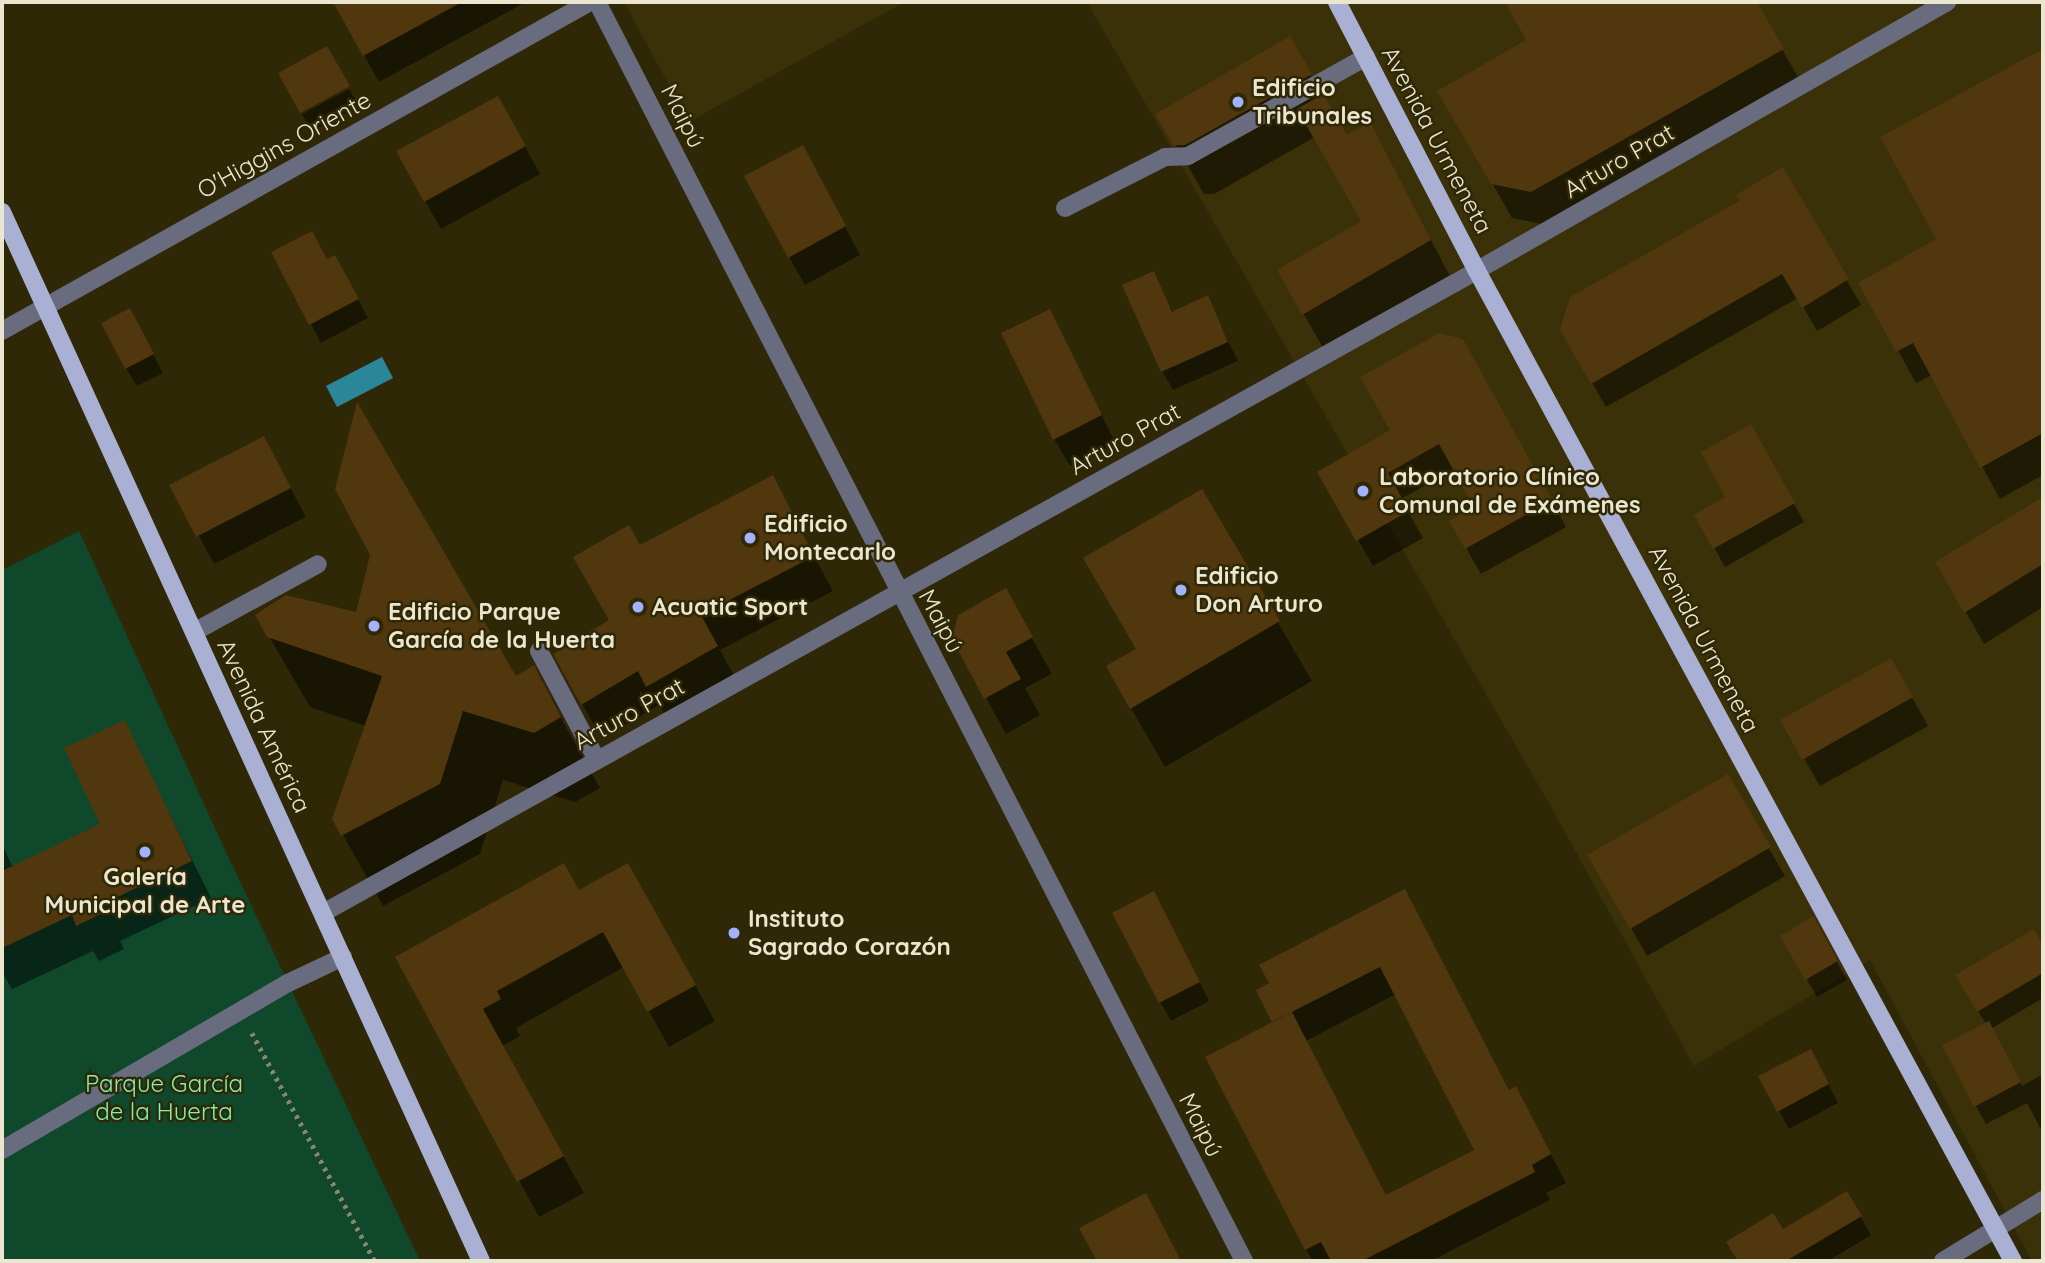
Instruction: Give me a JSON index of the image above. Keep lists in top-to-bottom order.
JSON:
{
  "streets": {
    "main road": ["Avenida Urmeneta", "Avenida América"],
    "street": ["Maipú", "O'Higgins Oriente", "Arturo Prat"]
  },
  "crossings": [
    ["Maipú", "Arturo Prat"],
    ["Avenida Urmeneta", "Arturo Prat"],
    ["O'Higgins Oriente", "Avenida América"],
    ["Arturo Prat", "Avenida América"]
  ],
  "parks": ["Parque García de la Huerta"],
  "places": [
    "Edificio Tribunales",
    "Laboratorio Clínico Comunal de Exámenes",
    "Edificio Montecarlo",
    "Edificio Don Arturo",
    "Acuatic Sport",
    "Edificio Parque García de la Huerta",
    "Galería Municipal de Arte",
    "Instituto Sagrado Corazón"
  ]
}
